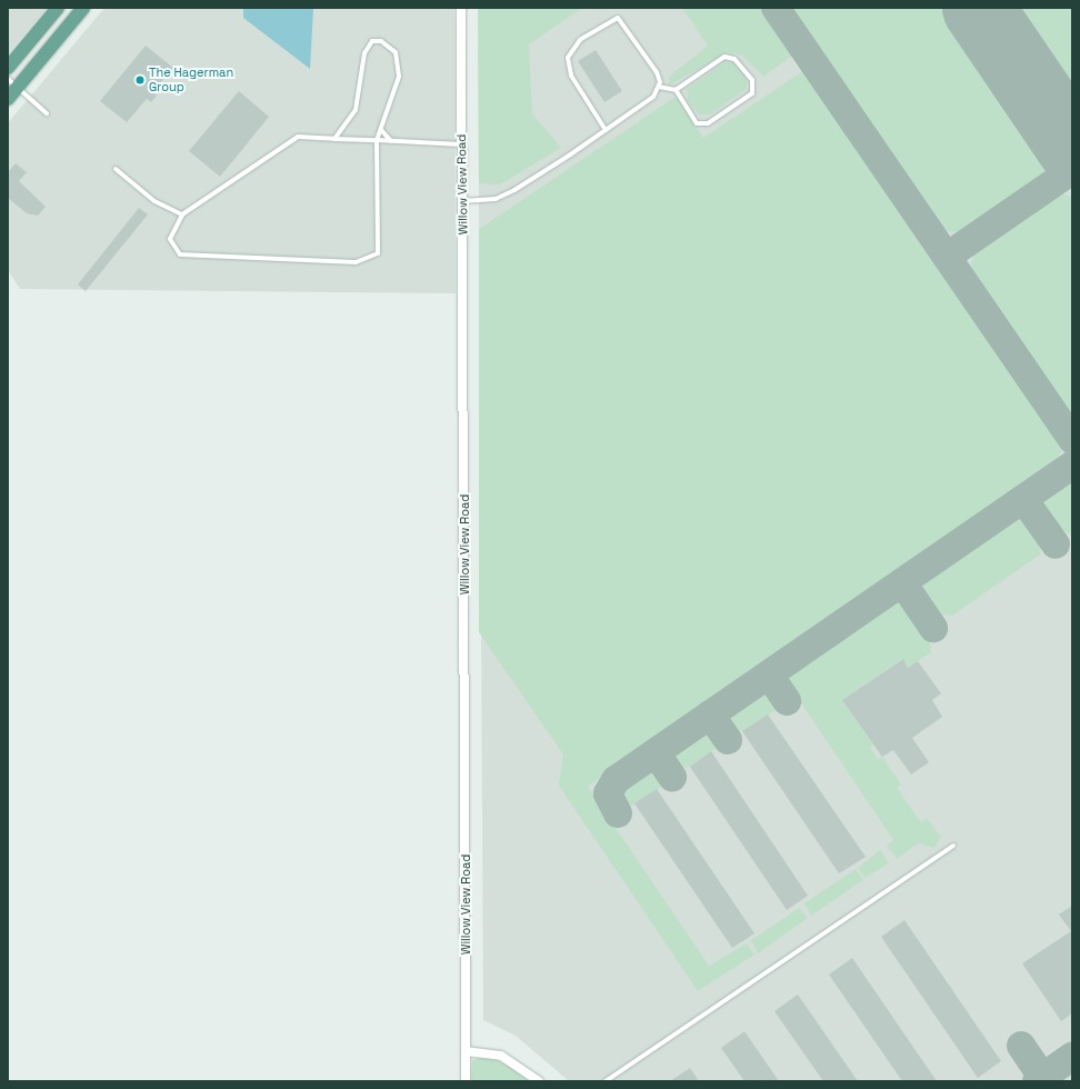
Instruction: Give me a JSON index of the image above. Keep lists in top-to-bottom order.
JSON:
{
  "streets": {
    "street": ["Willow View Road"]
  },
  "places": ["The Hagerman Group"]
}
